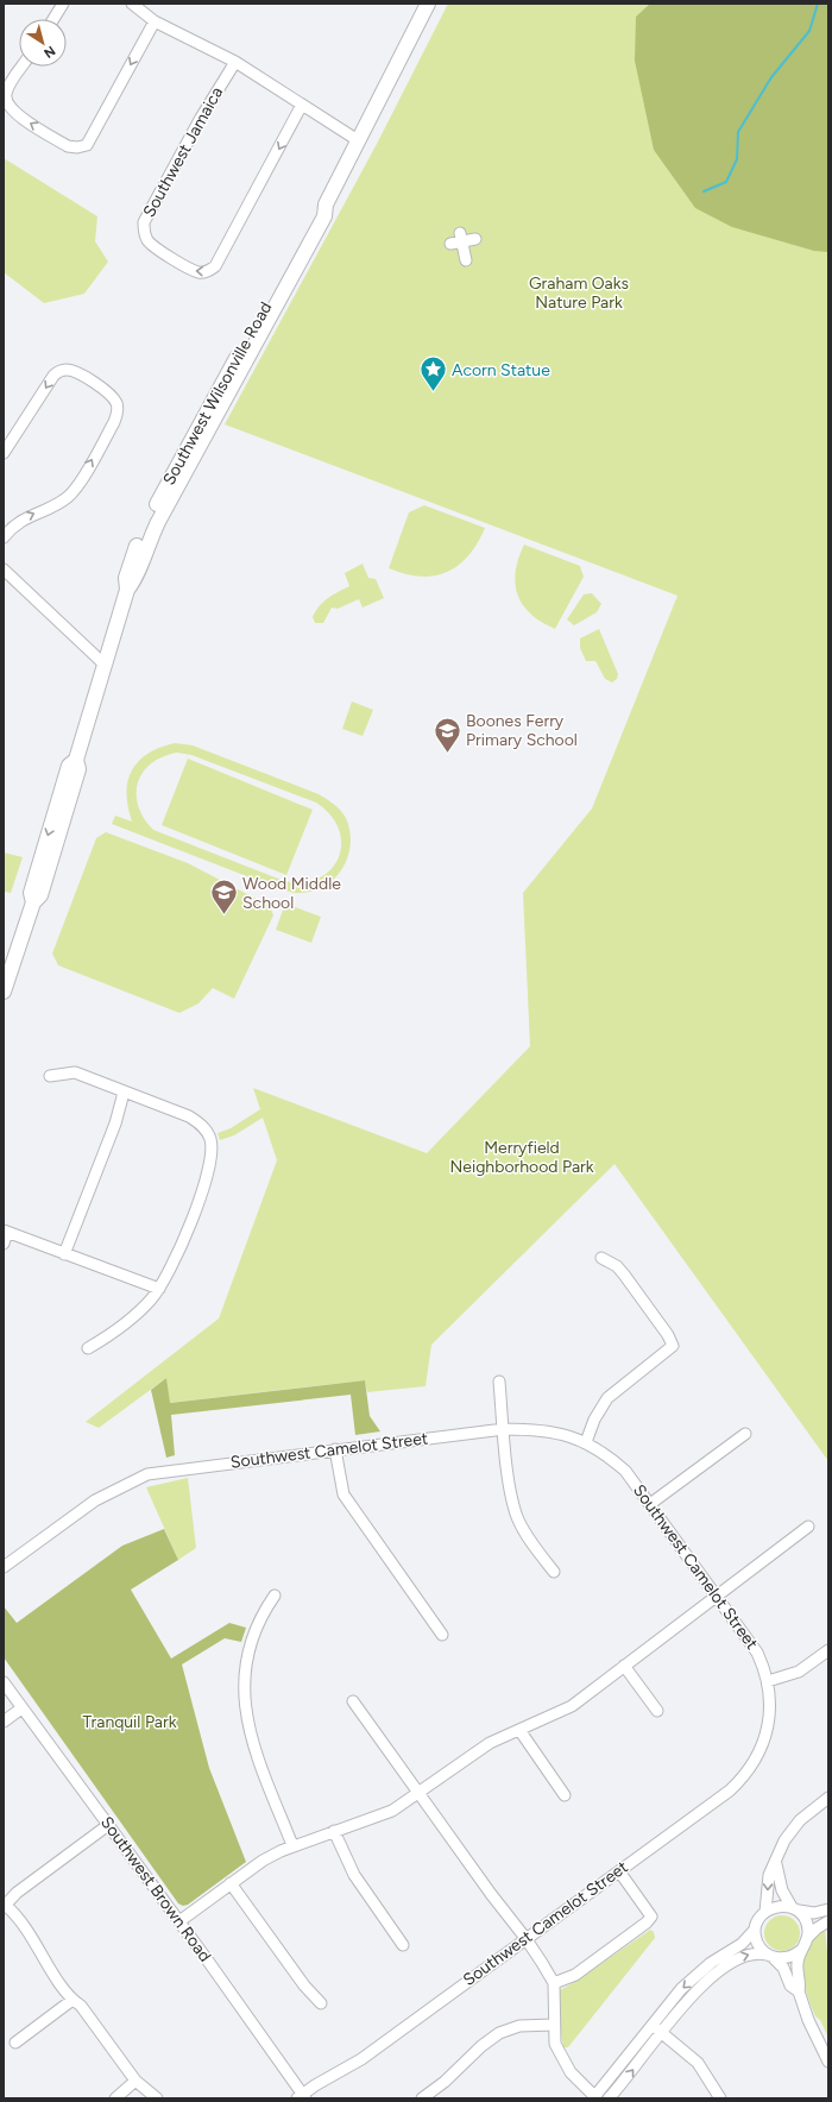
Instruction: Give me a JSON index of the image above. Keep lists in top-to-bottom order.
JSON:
{
  "streets": {
    "main road": ["Southwest Wilsonville Road"],
    "street": ["Southwest Jamaica", "Southwest Camelot Street", "Southwest Brown Road"]
  },
  "crossings": [
    ["Southwest Camelot Street", "Southwest Brown Road"]
  ],
  "parks": ["Graham Oaks Nature Park", "Merryfield Neighborhood Park", "Tranquil Park"],
  "places": {
    "place": ["Acorn Statue"],
    "school or university": ["Boones Ferry Primary School", "Wood Middle School"]
  },
  "north": "bottom right"
}
